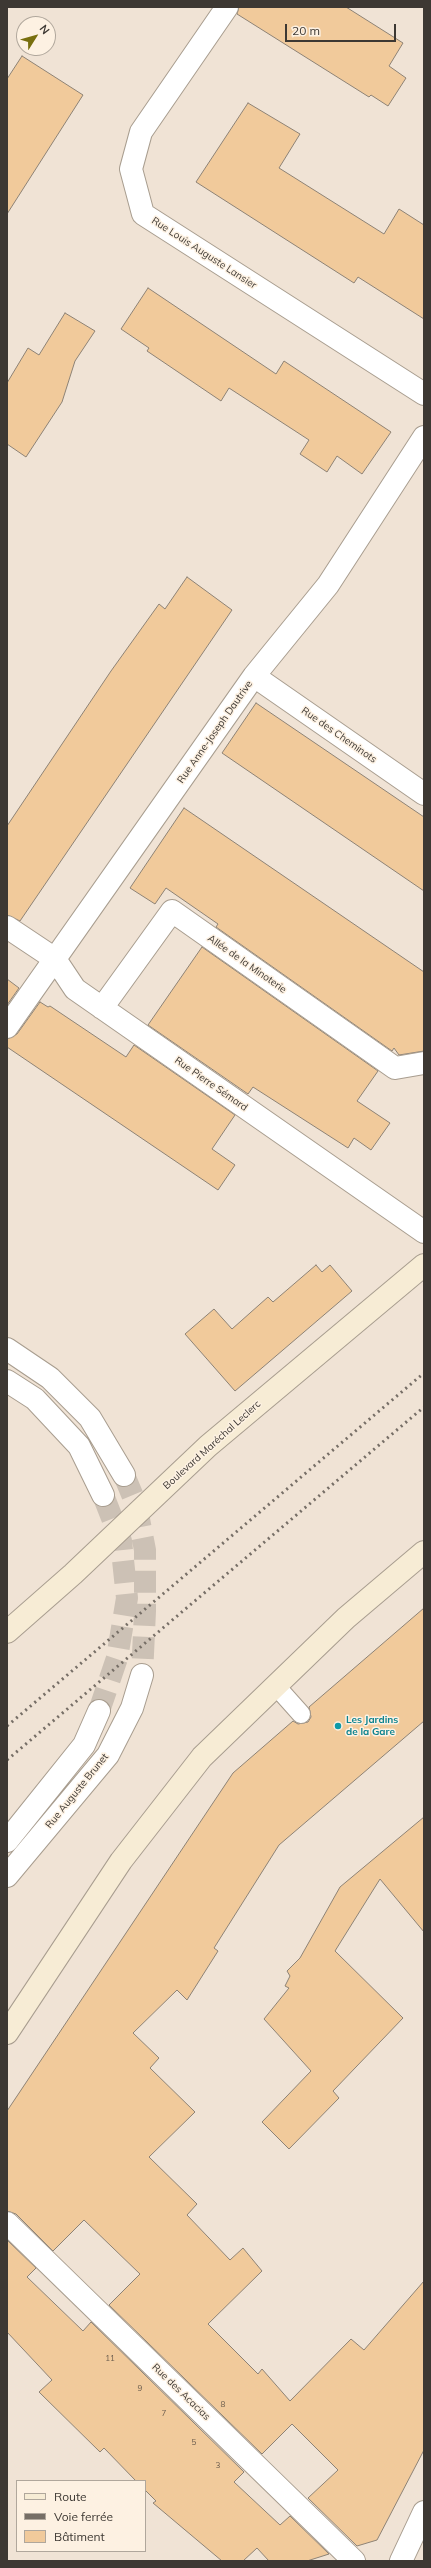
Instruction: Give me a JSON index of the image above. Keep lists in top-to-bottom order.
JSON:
{
  "streets": {
    "street": [
      "Rue Louis Auguste Lansier",
      "Rue Anne-Joseph Dautrive",
      "Rue des Cheminots",
      "Allée de la Minoterie",
      "Rue Pierre Sémard",
      "Boulevard Maréchal Leclerc",
      "Rue Auguste Brunet",
      "Rue des Acacias"
    ]
  },
  "crossings": [
    ["Rue Anne-Joseph Dautrive", "Rue des Cheminots"],
    ["Rue Anne-Joseph Dautrive", "Rue Pierre Sémard"],
    ["Allée de la Minoterie", "Rue Pierre Sémard"]
  ],
  "places": ["Les Jardins de la Gare"],
  "house_numbers": [
    "11",
    "9",
    "8",
    "7",
    "5",
    "3"
  ],
  "legend": ["Route", "Voie ferrée", "Bâtiment"],
  "scale_bar": "20 m",
  "north": "top right"
}
